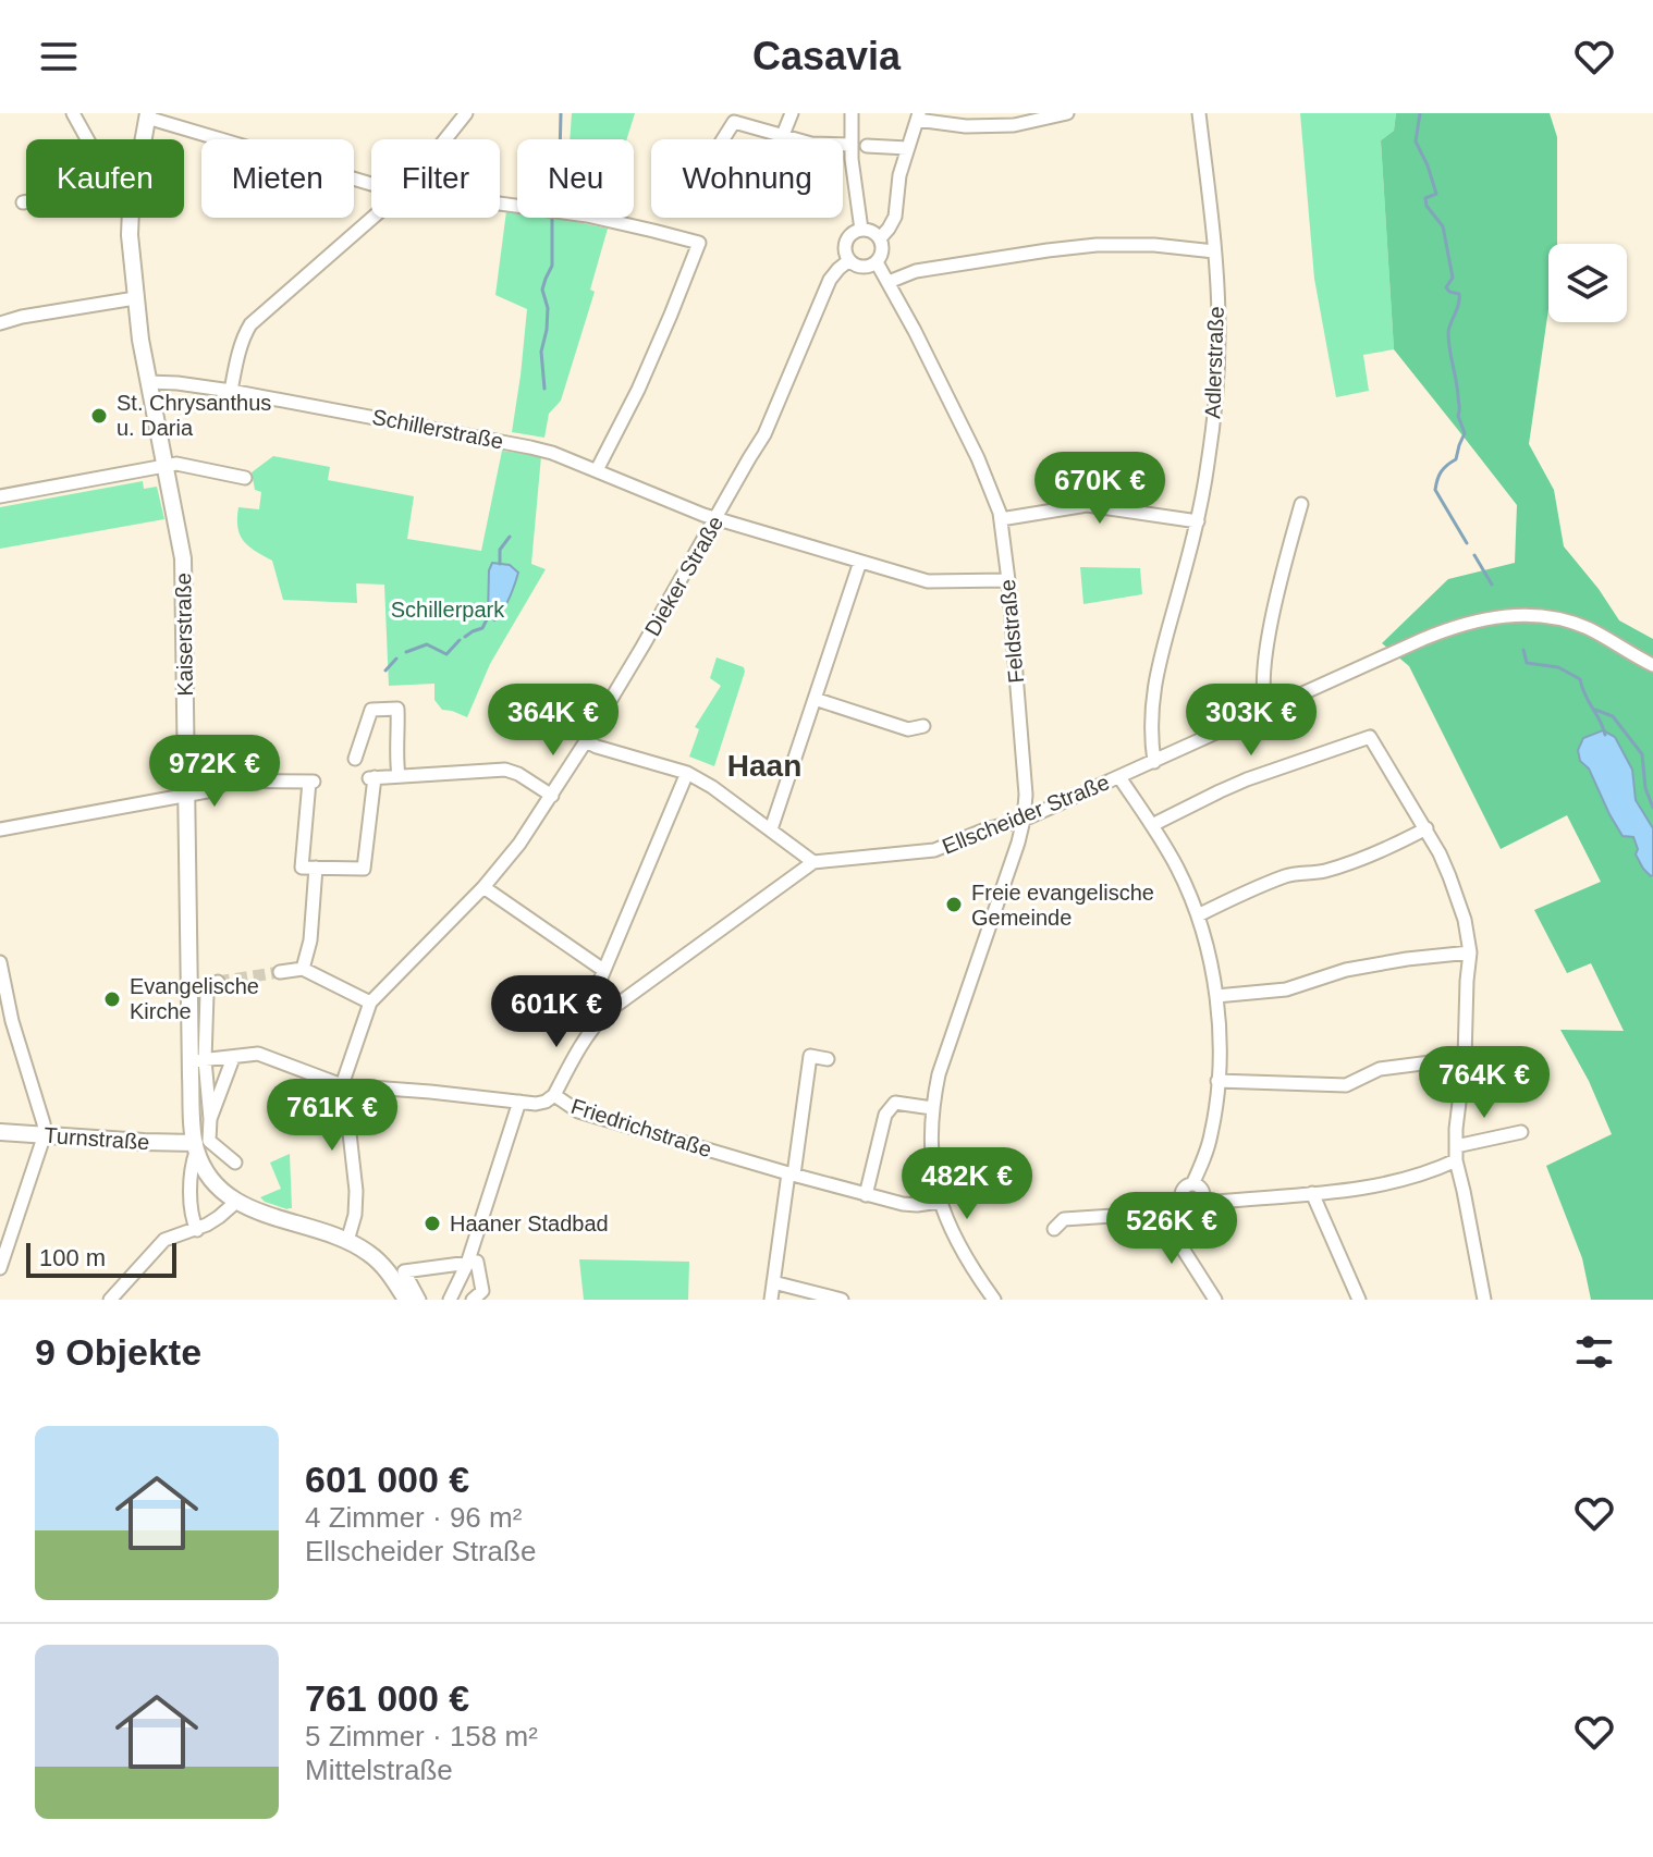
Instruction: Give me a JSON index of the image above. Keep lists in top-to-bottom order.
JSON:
{
  "streets": {
    "main road": ["Kaiserstraße", "Turnstraße"],
    "street": [
      "Adlerstraße",
      "Schillerstraße",
      "Dieker Straße",
      "Feldstraße",
      "Ellscheider Straße",
      "Friedrichstraße"
    ]
  },
  "crossings": [
    ["Adlerstraße", "Ellscheider Straße"],
    ["Schillerstraße", "Dieker Straße"],
    ["Schillerstraße", "Feldstraße"],
    ["Schillerstraße", "Kaiserstraße"],
    ["Dieker Straße", "Feldstraße"],
    ["Dieker Straße", "Friedrichstraße"],
    ["Feldstraße", "Ellscheider Straße"],
    ["Feldstraße", "Friedrichstraße"],
    ["Kaiserstraße", "Friedrichstraße"],
    ["Kaiserstraße", "Turnstraße"]
  ],
  "districts": ["Haan"],
  "parks": ["Schillerpark"],
  "places": [
    "St. Chrysanthus u. Daria",
    "Freie evangelische Gemeinde",
    "Evangelische Kirche",
    "Haaner Stadbad"
  ],
  "scale_bar": "100 m",
  "page": {
    "header": "Casavia",
    "chip": [
      "Kaufen",
      "Mieten",
      "Filter",
      "Neu",
      "Wohnung"
    ],
    "price": [
      "670K €",
      "364K €",
      "303K €",
      "972K €",
      "601K €",
      "764K €",
      "761K €",
      "482K €",
      "526K €"
    ],
    "scale": "100 m",
    "heading": "9 Objekte",
    "list": [
      {
        "name": "601 000 €",
        "note": "4 Zimmer · 96 m² · Ellscheider Straße"
      },
      {
        "name": "761 000 €",
        "note": "5 Zimmer · 158 m² · Mittelstraße"
      }
    ]
  }
}
